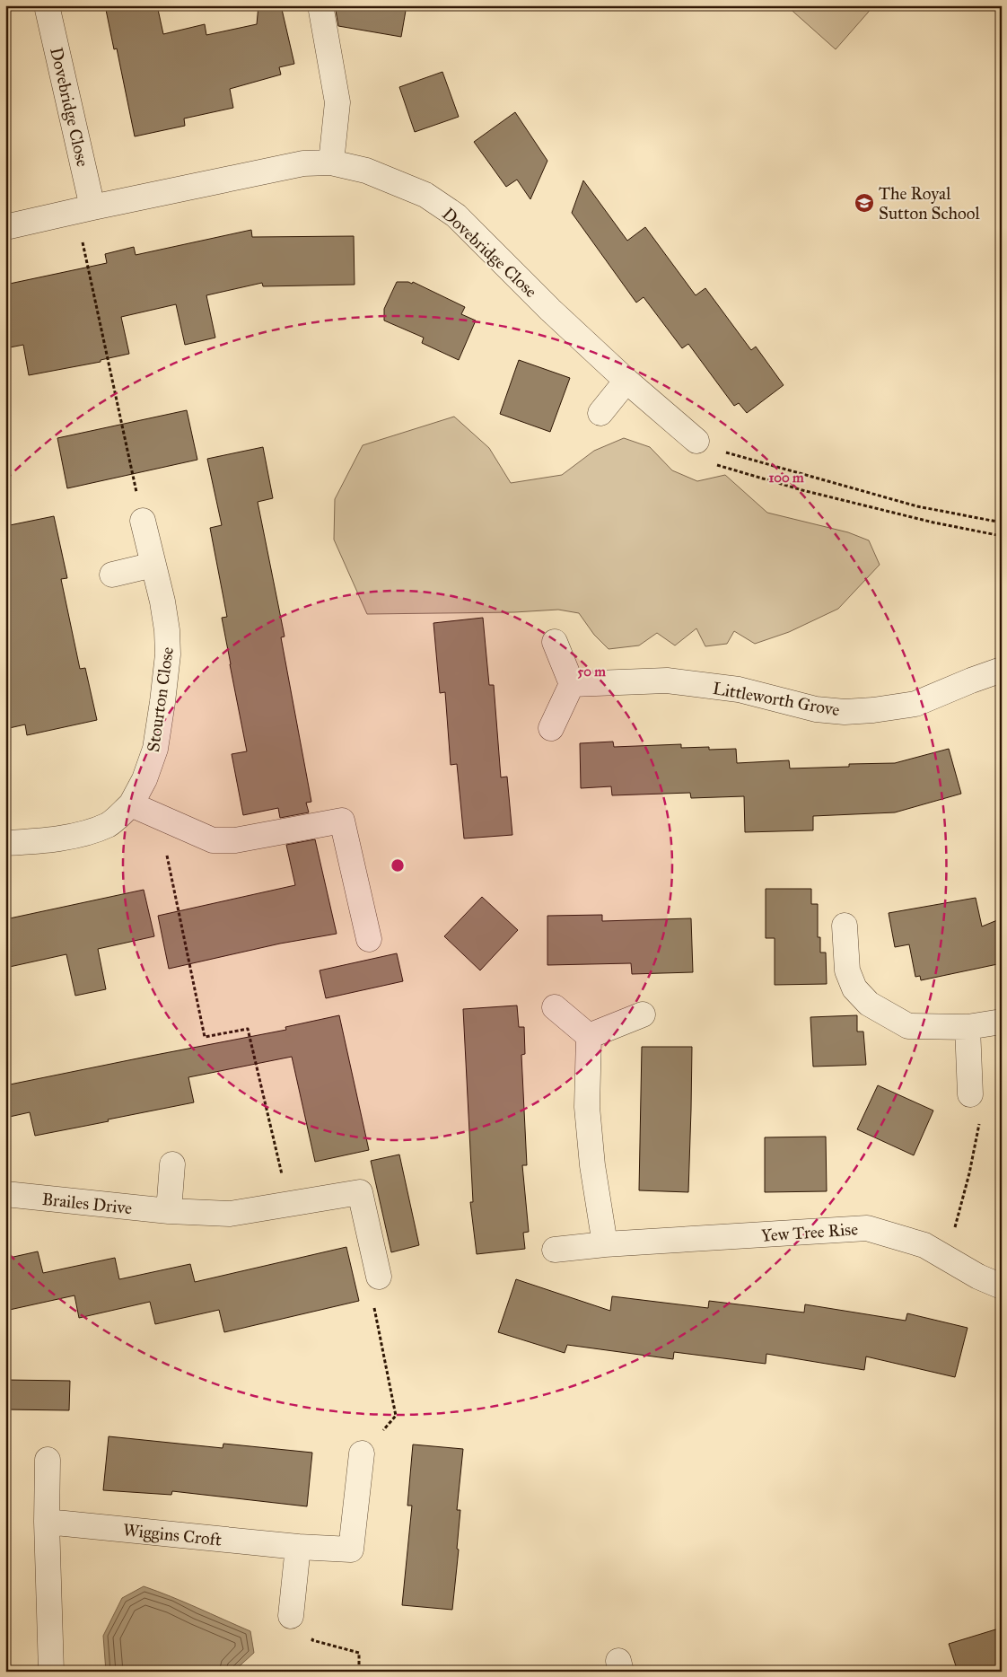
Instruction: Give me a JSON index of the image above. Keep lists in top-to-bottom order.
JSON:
{
  "streets": {
    "street": [
      "Dovebridge Close",
      "Littleworth Grove",
      "Stourton Close",
      "Brailes Drive",
      "Yew Tree Rise",
      "Wiggins Croft"
    ]
  },
  "places": {
    "school or university": ["The Royal Sutton School"]
  },
  "rings": ["100 m", "50 m"]
}
